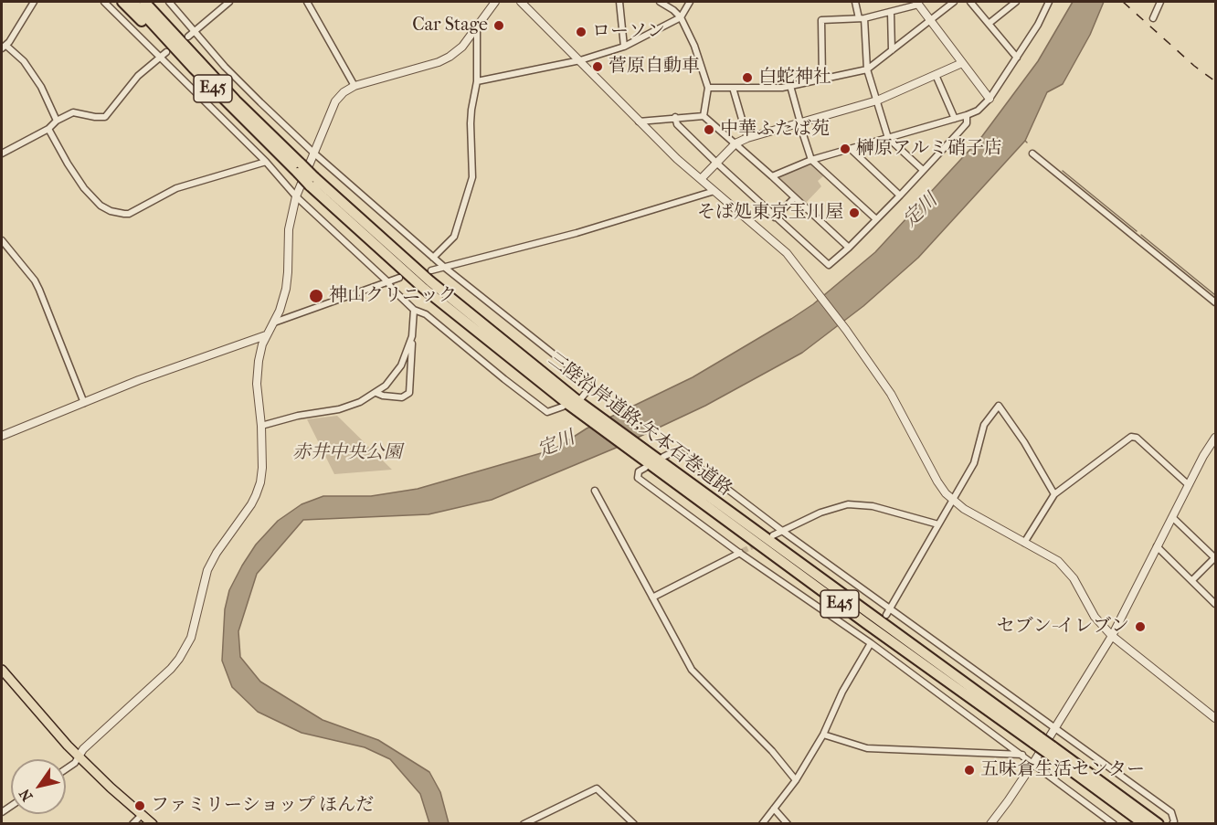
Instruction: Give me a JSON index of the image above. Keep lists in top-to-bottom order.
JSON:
{
  "streets": {
    "highway": ["E45", "三陸沿岸道路;矢本石巻道路"]
  },
  "water": ["定川"],
  "parks": ["赤井中央公園"],
  "places": [
    "Car Stage",
    "ローソン",
    "菅原自動車",
    "白蛇神社",
    "中華ふたば苑",
    "榊原アルミ硝子店",
    "そば処東京玉川屋",
    "神山クリニック",
    "セブン-イレブン",
    "五味倉生活センター",
    "ファミリーショップ ほんだ"
  ],
  "north": "bottom left"
}
